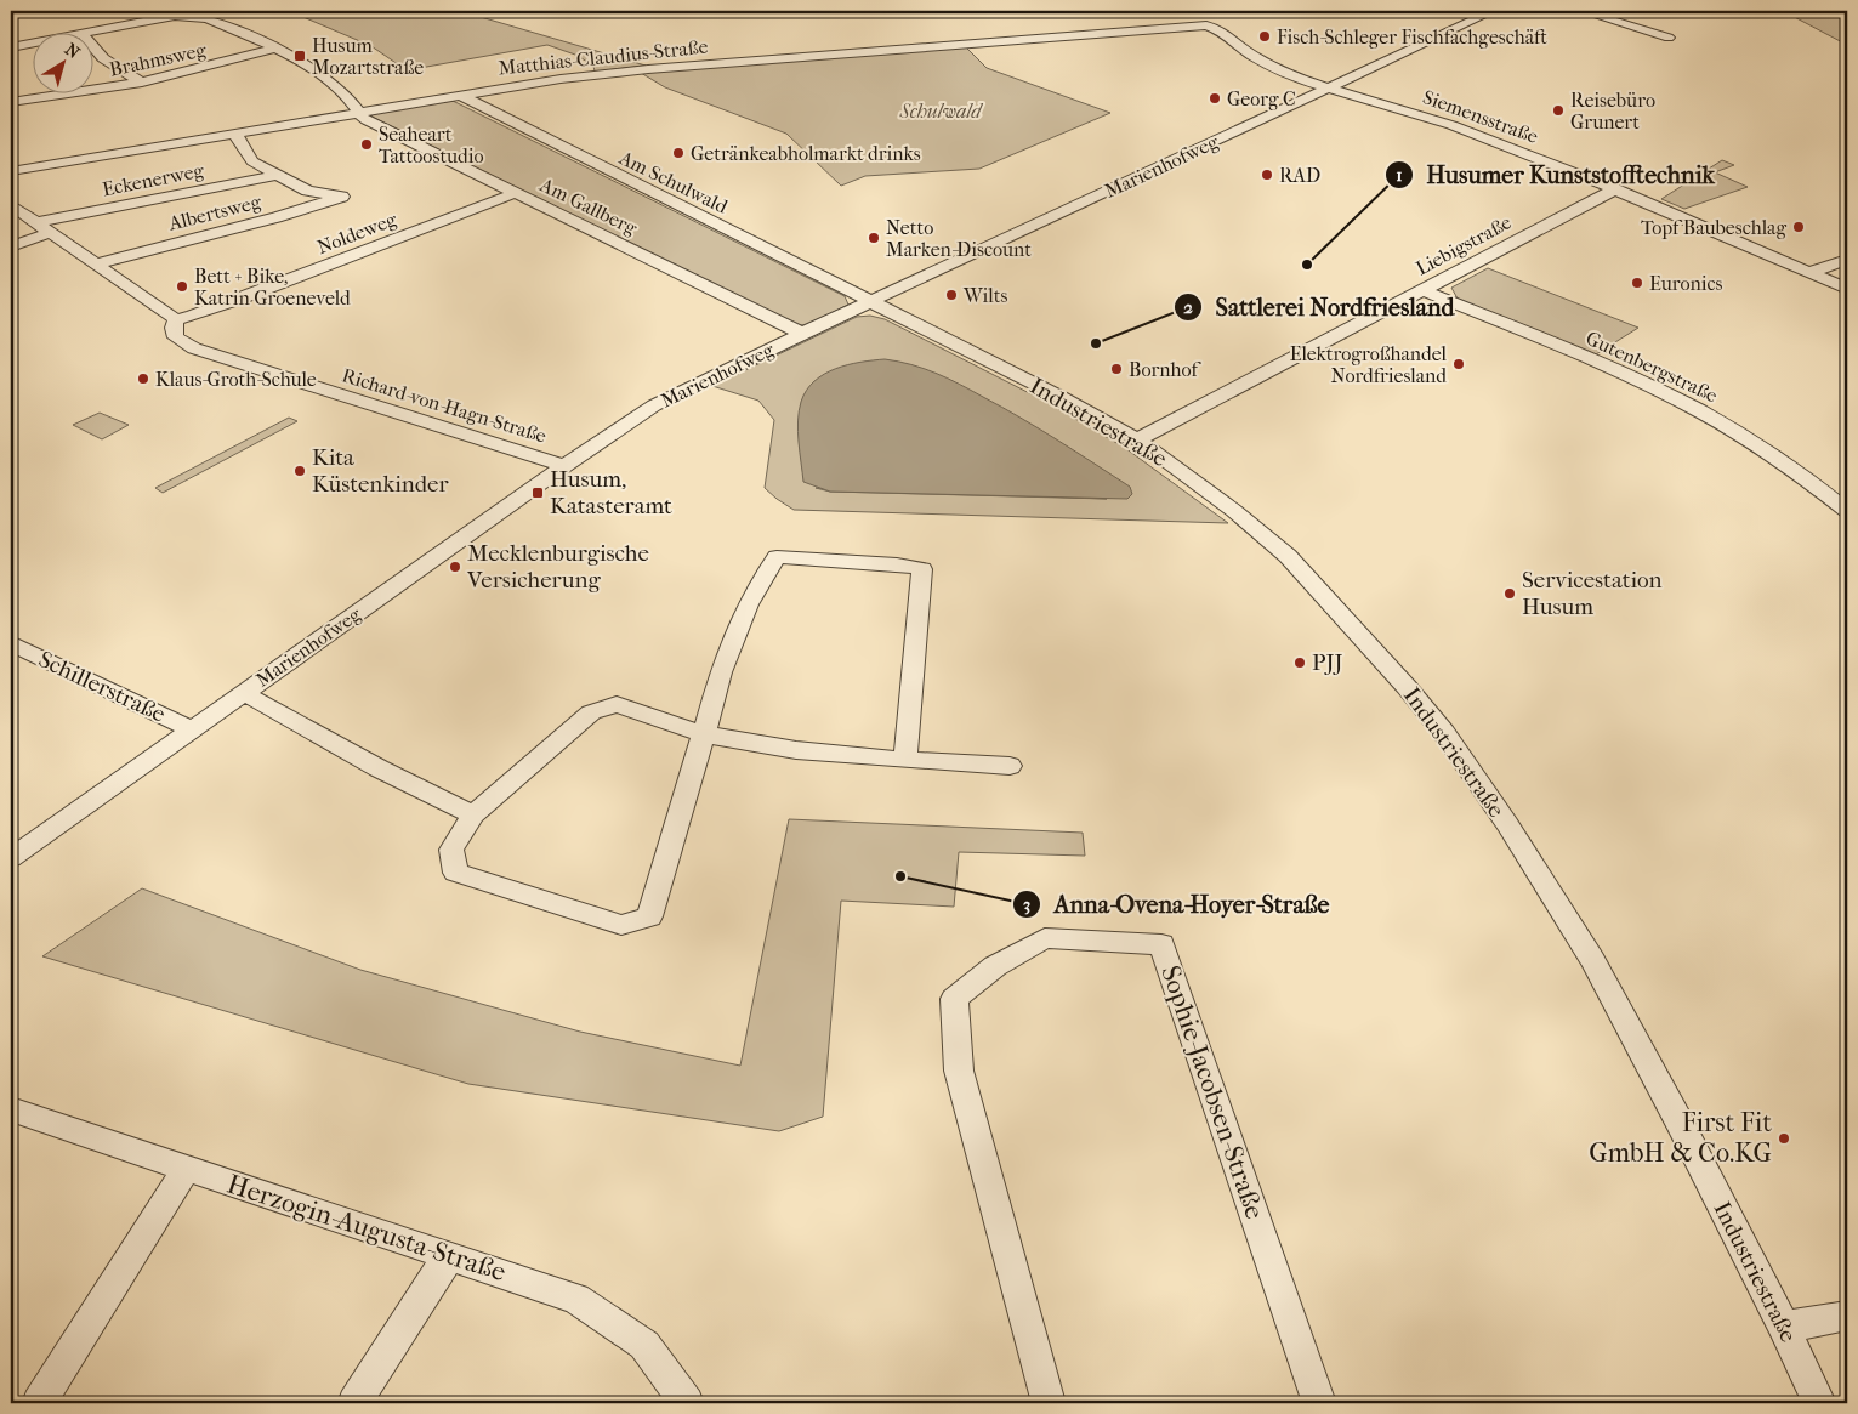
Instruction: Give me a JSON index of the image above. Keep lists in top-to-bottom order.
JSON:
{
  "streets": {
    "street": [
      "Matthias-Claudius-Straße",
      "Brahmsweg",
      "Siemensstraße",
      "Marienhofweg",
      "Eckenerweg",
      "Am Schulwald",
      "Am Gallberg",
      "Albertsweg",
      "Noldeweg",
      "Liebigstraße",
      "Gutenbergstraße",
      "Richard-von-Hagn-Straße",
      "Industriestraße",
      "Schillerstraße",
      "Sophie-Jacobsen-Straße",
      "Herzogin-Augusta-Straße"
    ]
  },
  "crossings": [
    ["Matthias-Claudius-Straße", "Siemensstraße"],
    ["Matthias-Claudius-Straße", "Am Schulwald"],
    ["Matthias-Claudius-Straße", "Am Gallberg"],
    ["Brahmsweg", "Am Gallberg"],
    ["Siemensstraße", "Marienhofweg"],
    ["Siemensstraße", "Liebigstraße"],
    ["Marienhofweg", "Am Schulwald"],
    ["Marienhofweg", "Am Gallberg"],
    ["Marienhofweg", "Richard-von-Hagn-Straße"],
    ["Marienhofweg", "Industriestraße"],
    ["Marienhofweg", "Schillerstraße"],
    ["Eckenerweg", "Albertsweg"],
    ["Am Schulwald", "Industriestraße"],
    ["Am Gallberg", "Noldeweg"],
    ["Noldeweg", "Richard-von-Hagn-Straße"],
    ["Liebigstraße", "Gutenbergstraße"],
    ["Liebigstraße", "Industriestraße"]
  ],
  "parks": ["Schulwald"],
  "places": {
    "other": [
      "Fisch-Schleger Fischfachgeschäft",
      "Georg C",
      "Reisebüro Grunert",
      "Seaheart Tattoostudio",
      "Getränkeabholmarkt drinks",
      "RAD",
      "Topf Baubeschlag",
      "Netto Marken-Discount",
      "Husumer Kunststofftechnik",
      "Euronics",
      "Bett + Bike, Katrin Groeneveld",
      "Wilts",
      "Sattlerei Nordfriesland",
      "Elektrogroßhandel Nordfriesland",
      "Bornhof",
      "Klaus-Groth-Schule",
      "Kita Küstenkinder",
      "Mecklenburgische Versicherung",
      "Servicestation Husum",
      "PJJ",
      "Anna-Ovena-Hoyer-Straße",
      "First Fit GmbH & Co.KG"
    ],
    "transit": ["Husum Mozartstraße", "Husum, Katasteramt"]
  },
  "north": "top right"
}
